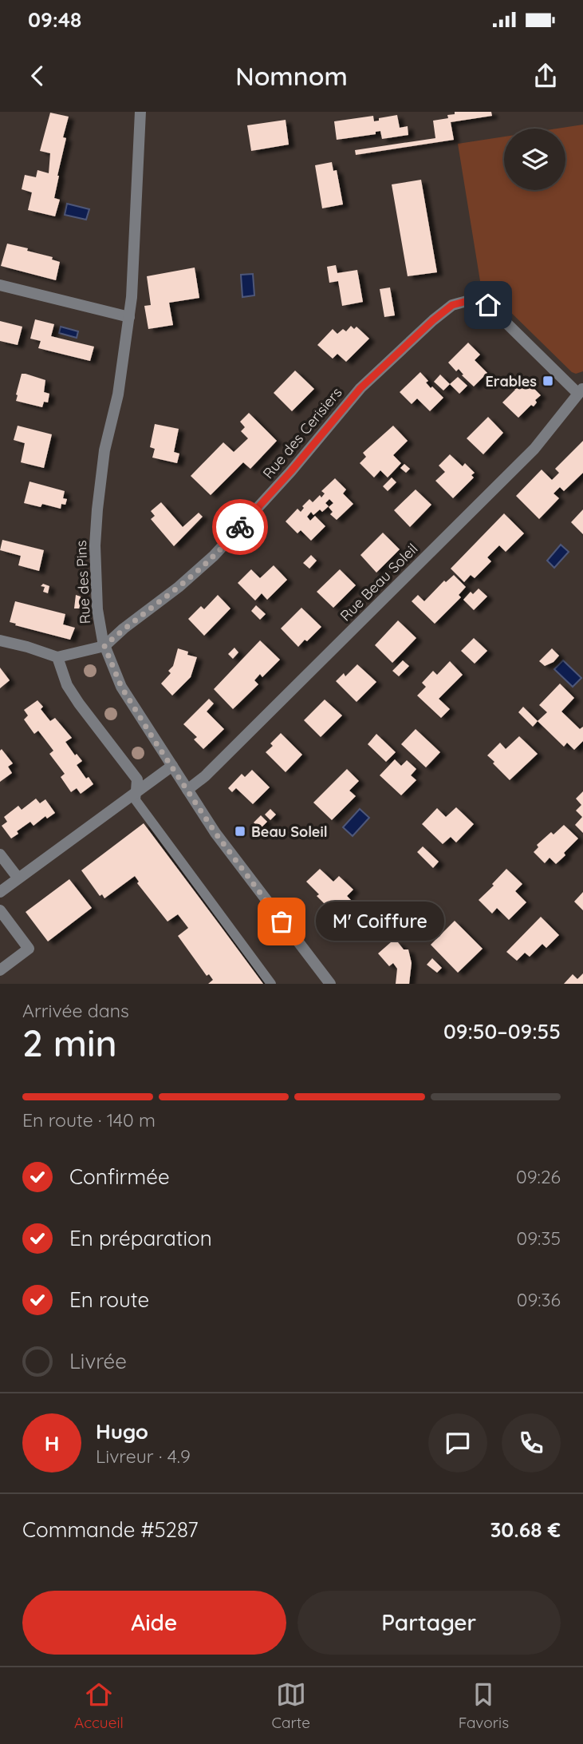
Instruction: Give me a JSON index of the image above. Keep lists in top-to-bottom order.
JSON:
{
  "streets": {
    "street": ["Rue des Cerisiers", "Rue des Pins", "Rue Beau Soleil"]
  },
  "crossings": [
    ["Rue des Cerisiers", "Rue des Pins"],
    ["Rue des Cerisiers", "Rue Beau Soleil"],
    ["Rue des Pins", "Rue Beau Soleil"]
  ],
  "places": {
    "transit": ["Erables", "Beau Soleil"],
    "other": ["M' Coiffure"]
  },
  "page": {
    "status": "09:48",
    "header": "Nomnom",
    "bubble": "M' Coiffure",
    "heading": ["2 min", "Arrivée dans", "09:50–09:55"],
    "panel": [
      "Hugo",
      "Livreur · 4.9",
      "Commande #5287",
      "30.68 €"
    ],
    "bar": "En route · 140 m",
    "list": [
      ["Confirmée", "09:26"],
      ["En préparation", "09:35"],
      ["En route", "09:36"],
      "Livrée"
    ],
    "round": "H",
    "buttons": ["Aide", "Partager"],
    "tabs": ["Accueil", "Carte", "Favoris"]
  }
}
